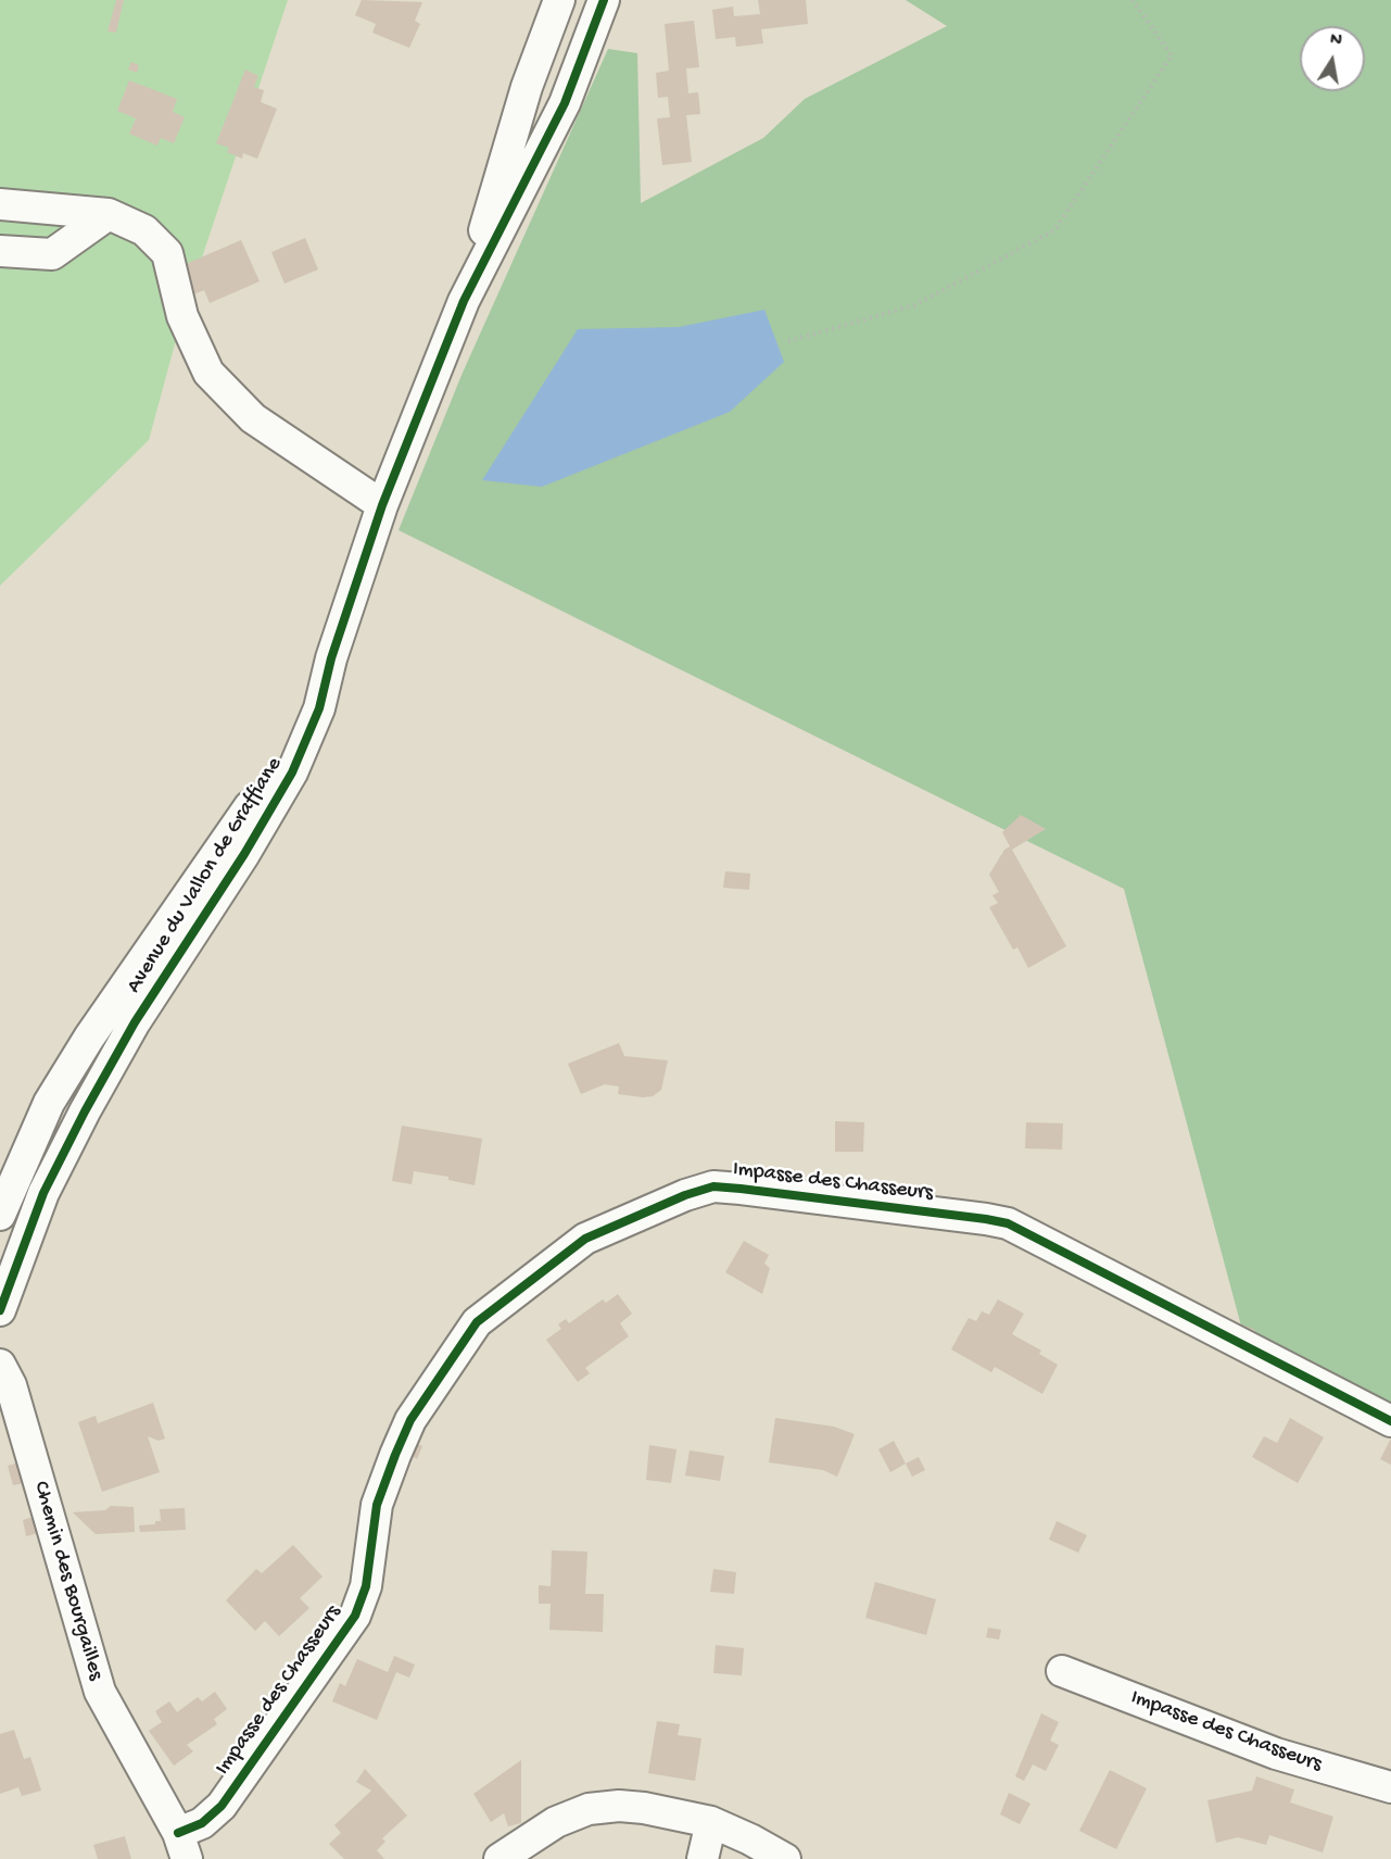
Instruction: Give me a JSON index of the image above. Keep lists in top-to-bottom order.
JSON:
{
  "streets": {
    "street": ["Avenue du Vallon de Graffiane", "Impasse des Chasseurs", "Chemin des Bourgailles"]
  },
  "crossings": [
    ["Impasse des Chasseurs", "Chemin des Bourgailles"]
  ],
  "north": "top"
}
